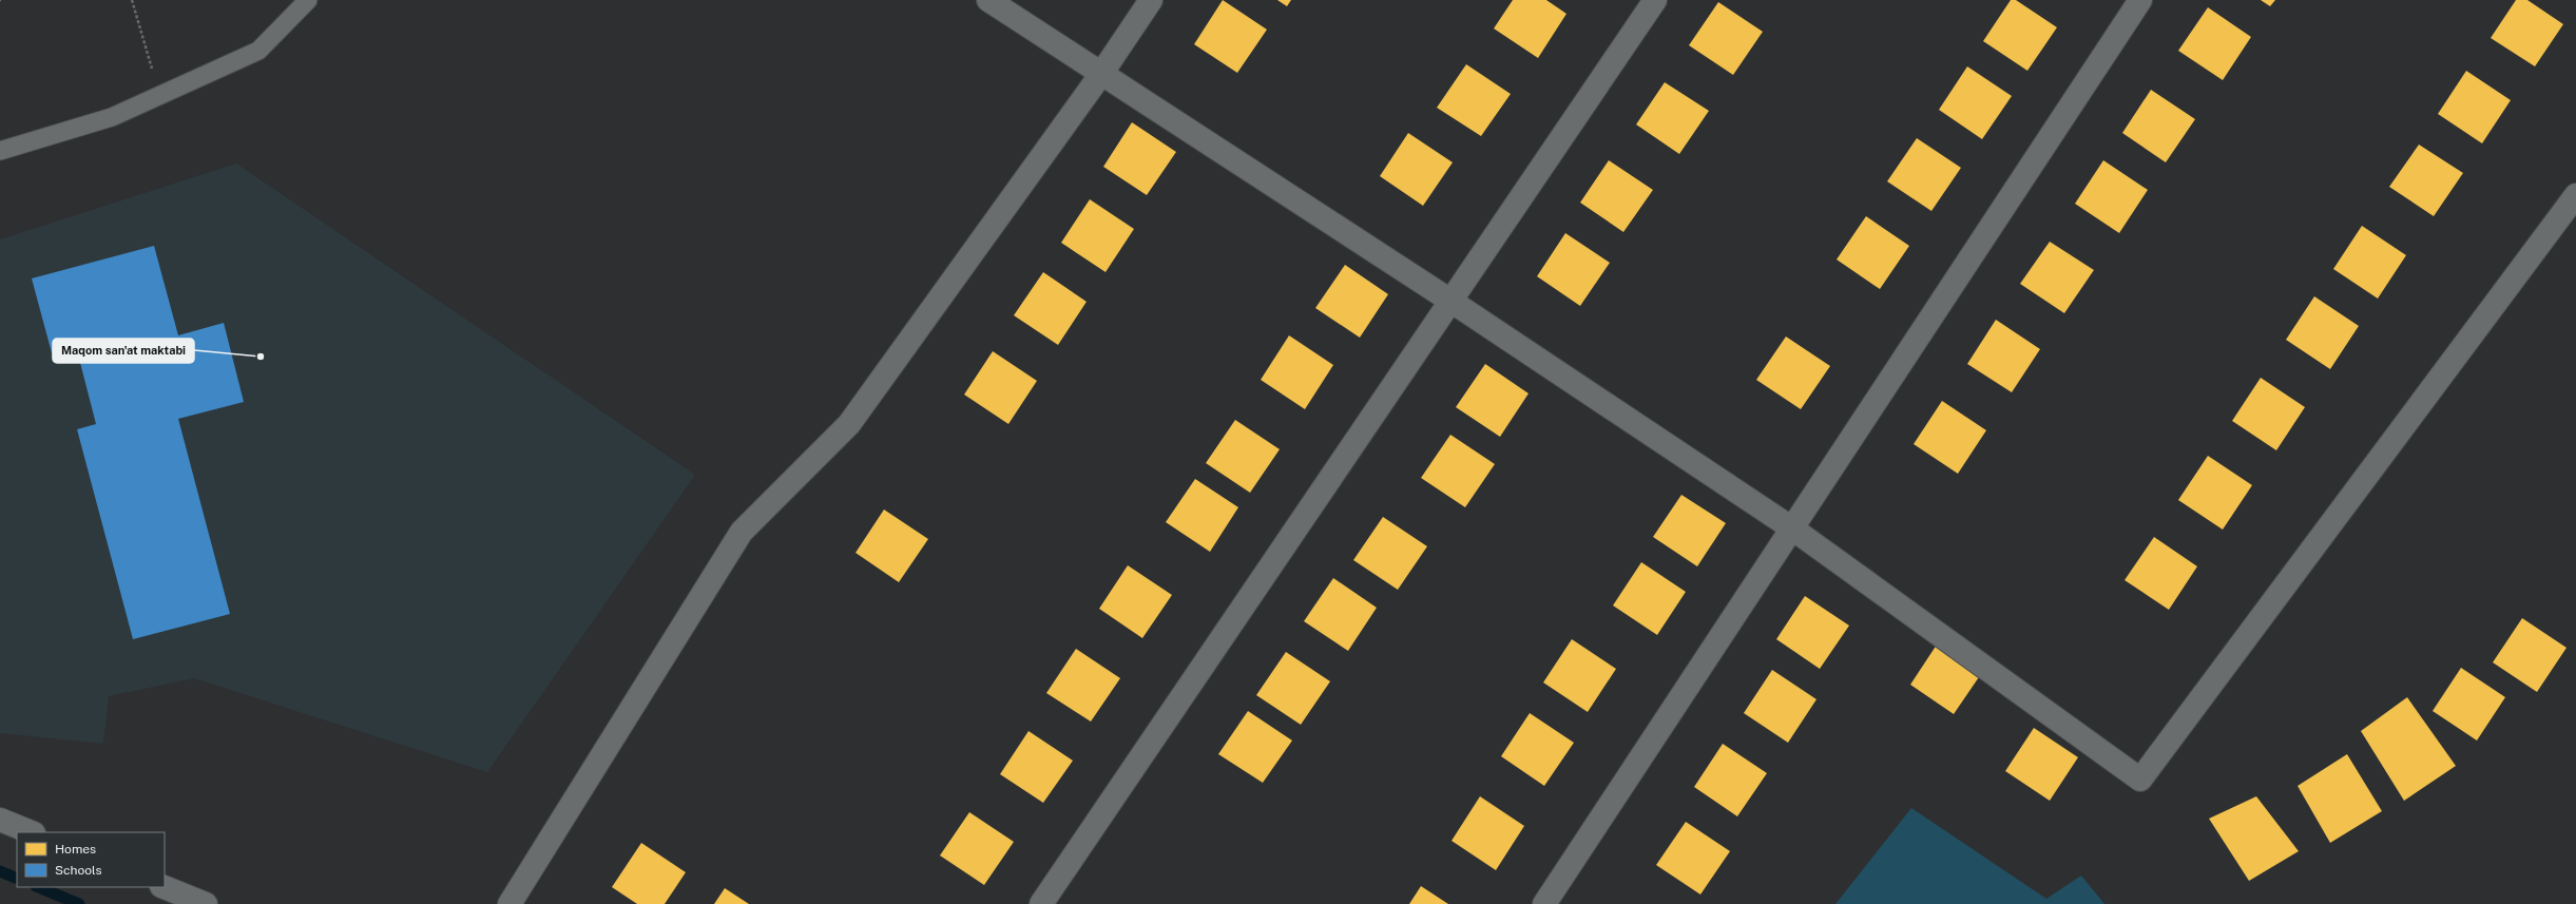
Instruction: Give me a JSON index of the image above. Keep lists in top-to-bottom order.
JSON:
{
  "places": ["Maqom san'at maktabi"],
  "legend": ["Homes", "Schools"]
}
